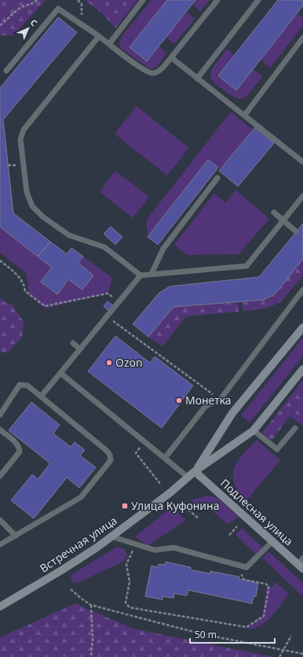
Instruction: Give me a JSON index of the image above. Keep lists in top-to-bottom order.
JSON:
{
  "streets": {
    "main road": ["Подлесная улица", "Встречная улица"]
  },
  "crossings": [
    ["Подлесная улица", "Встречная улица"]
  ],
  "places": {
    "other": ["Ozon", "Монетка"],
    "transit": ["Улица Куфонина"]
  },
  "scale_bar": "50 m",
  "north": "top right"
}
